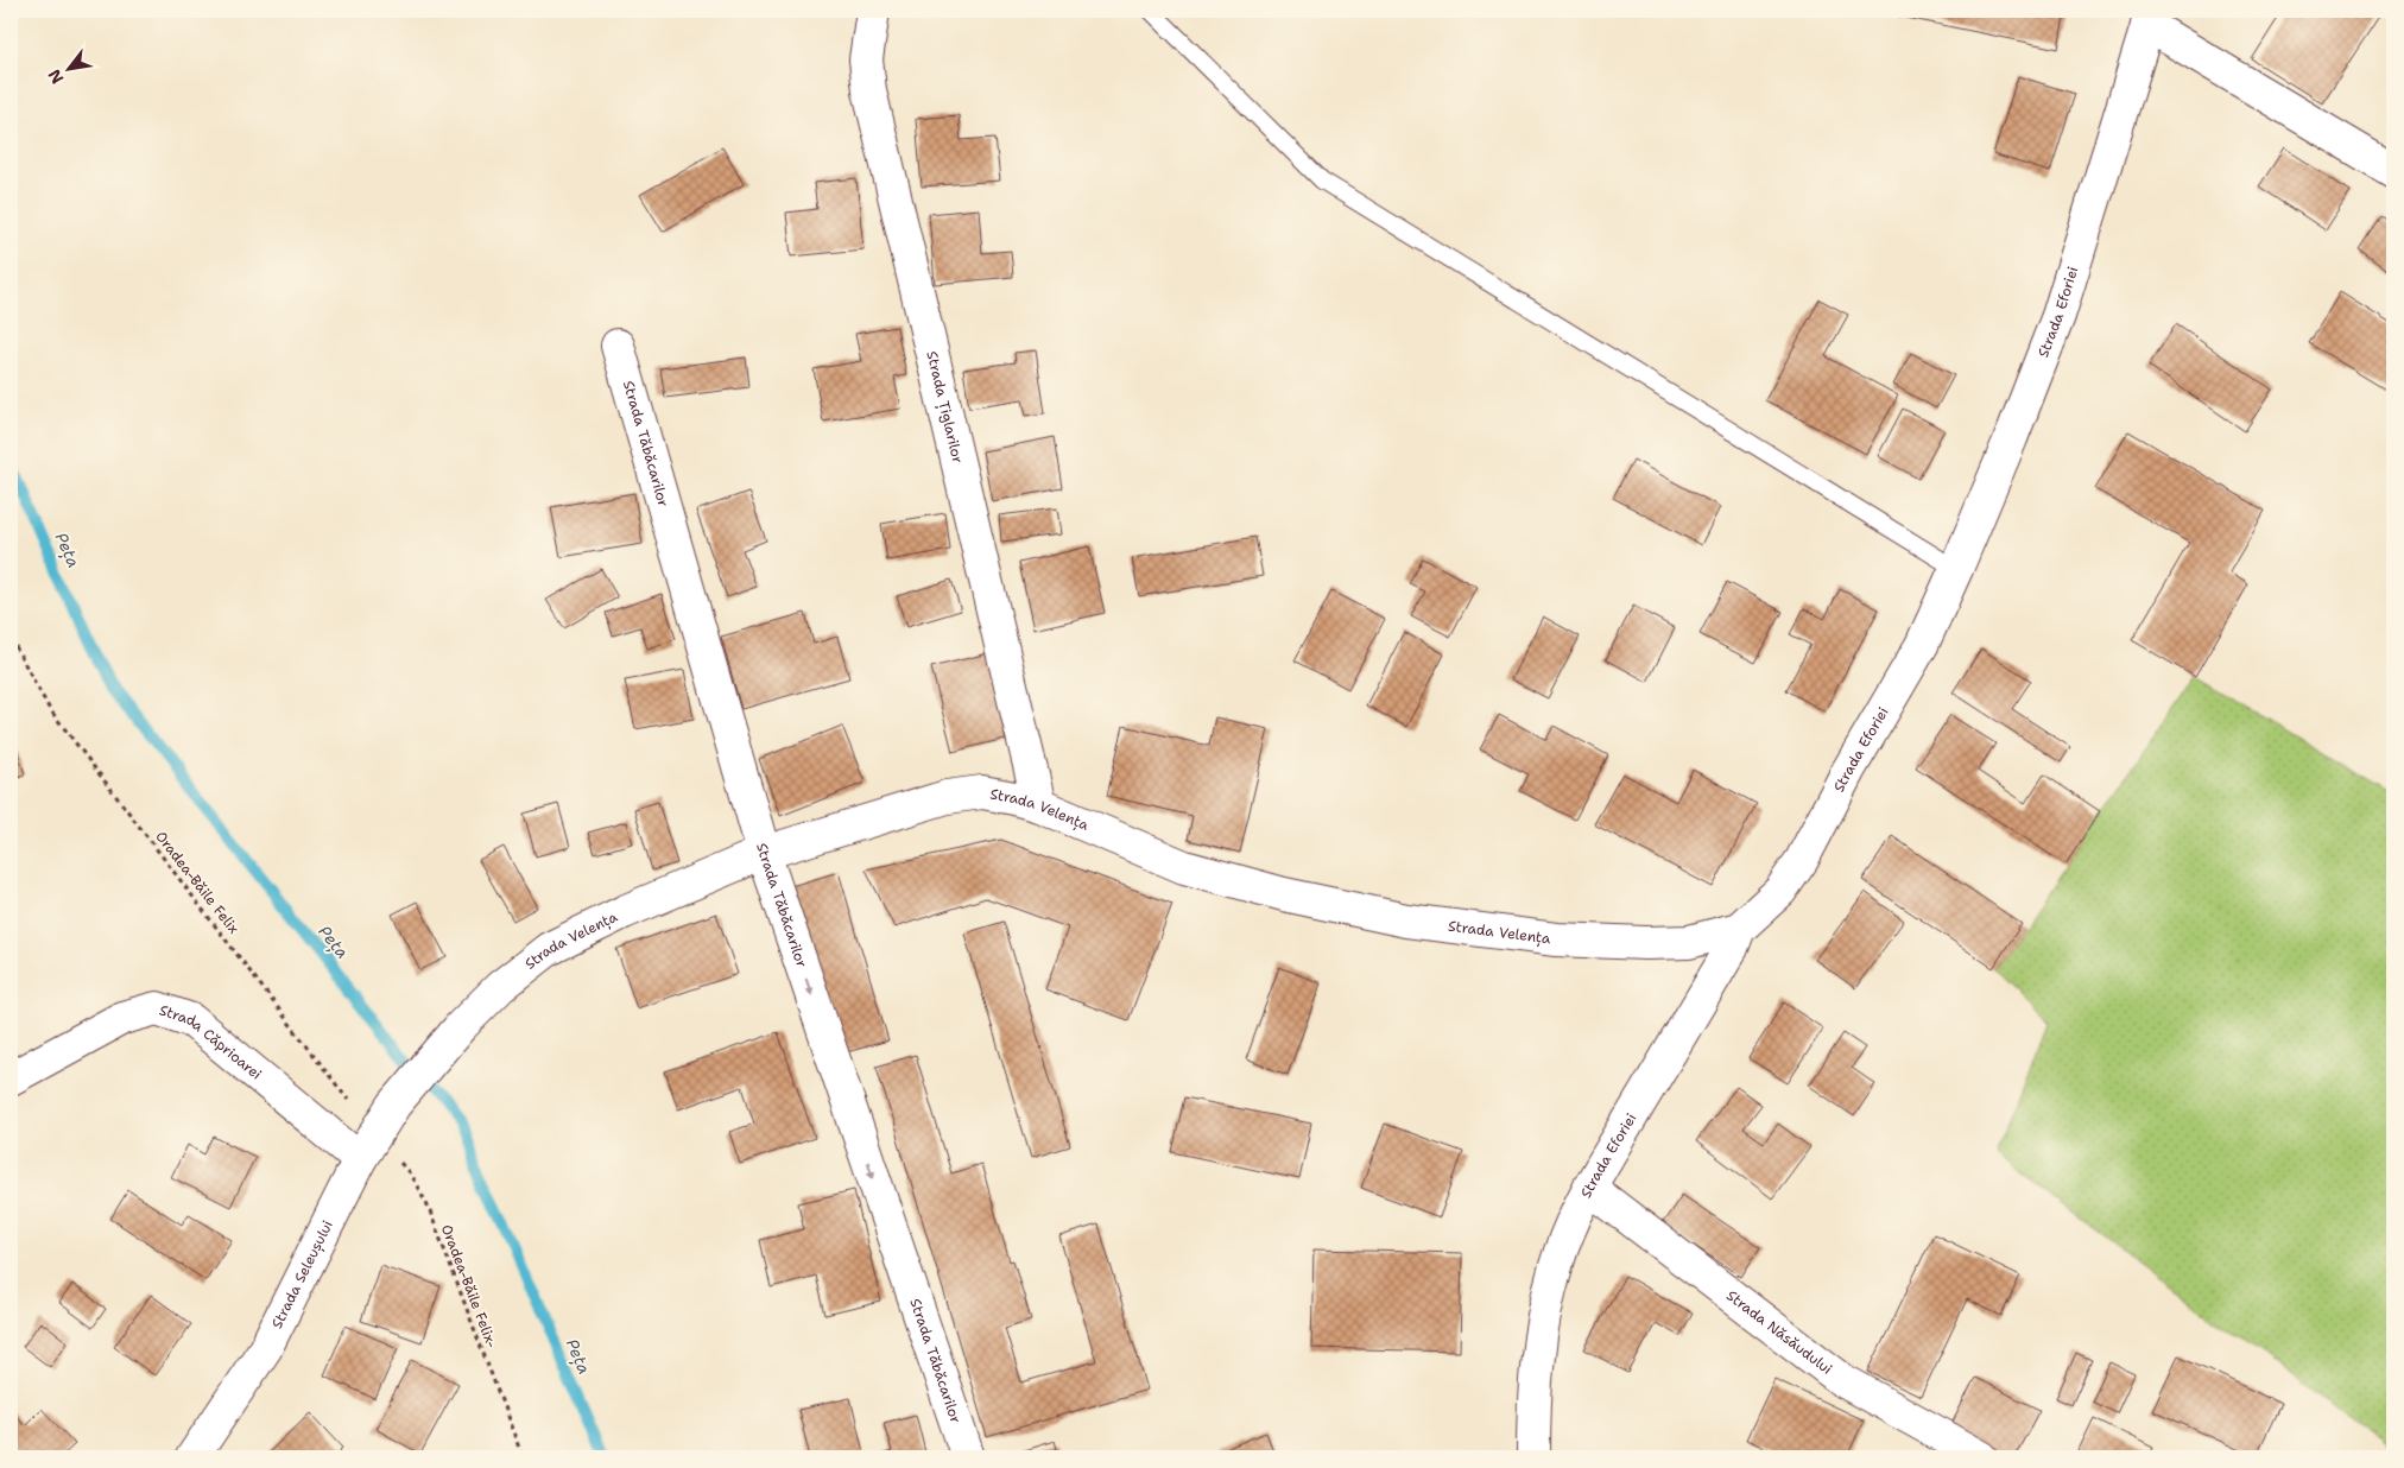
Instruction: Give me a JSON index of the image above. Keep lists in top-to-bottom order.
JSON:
{
  "streets": {
    "street": [
      "Strada Eforiei",
      "Strada Țiglarilor",
      "Strada Tăbăcarilor",
      "Strada Velența",
      "Strada Căprioarei",
      "Strada Seleușului",
      "Strada Năsăudului"
    ],
    "path": ["Oradea-Băile Felix", "Oradea-Băile Felix-"]
  },
  "crossings": [
    ["Strada Eforiei", "Strada Velența"],
    ["Strada Eforiei", "Strada Năsăudului"],
    ["Strada Țiglarilor", "Strada Velența"],
    ["Strada Tăbăcarilor", "Strada Velența"],
    ["Strada Velența", "Strada Seleușului"],
    ["Oradea-Băile Felix", "Strada Căprioarei"],
    ["Oradea-Băile Felix", "Strada Seleușului"],
    ["Oradea-Băile Felix", "Oradea-Băile Felix-"],
    ["Strada Căprioarei", "Strada Seleușului"],
    ["Strada Căprioarei", "Oradea-Băile Felix-"],
    ["Strada Seleușului", "Oradea-Băile Felix-"]
  ],
  "one_way": ["Strada Tăbăcarilor"],
  "water": ["Peța"],
  "north": "bottom left"
}
